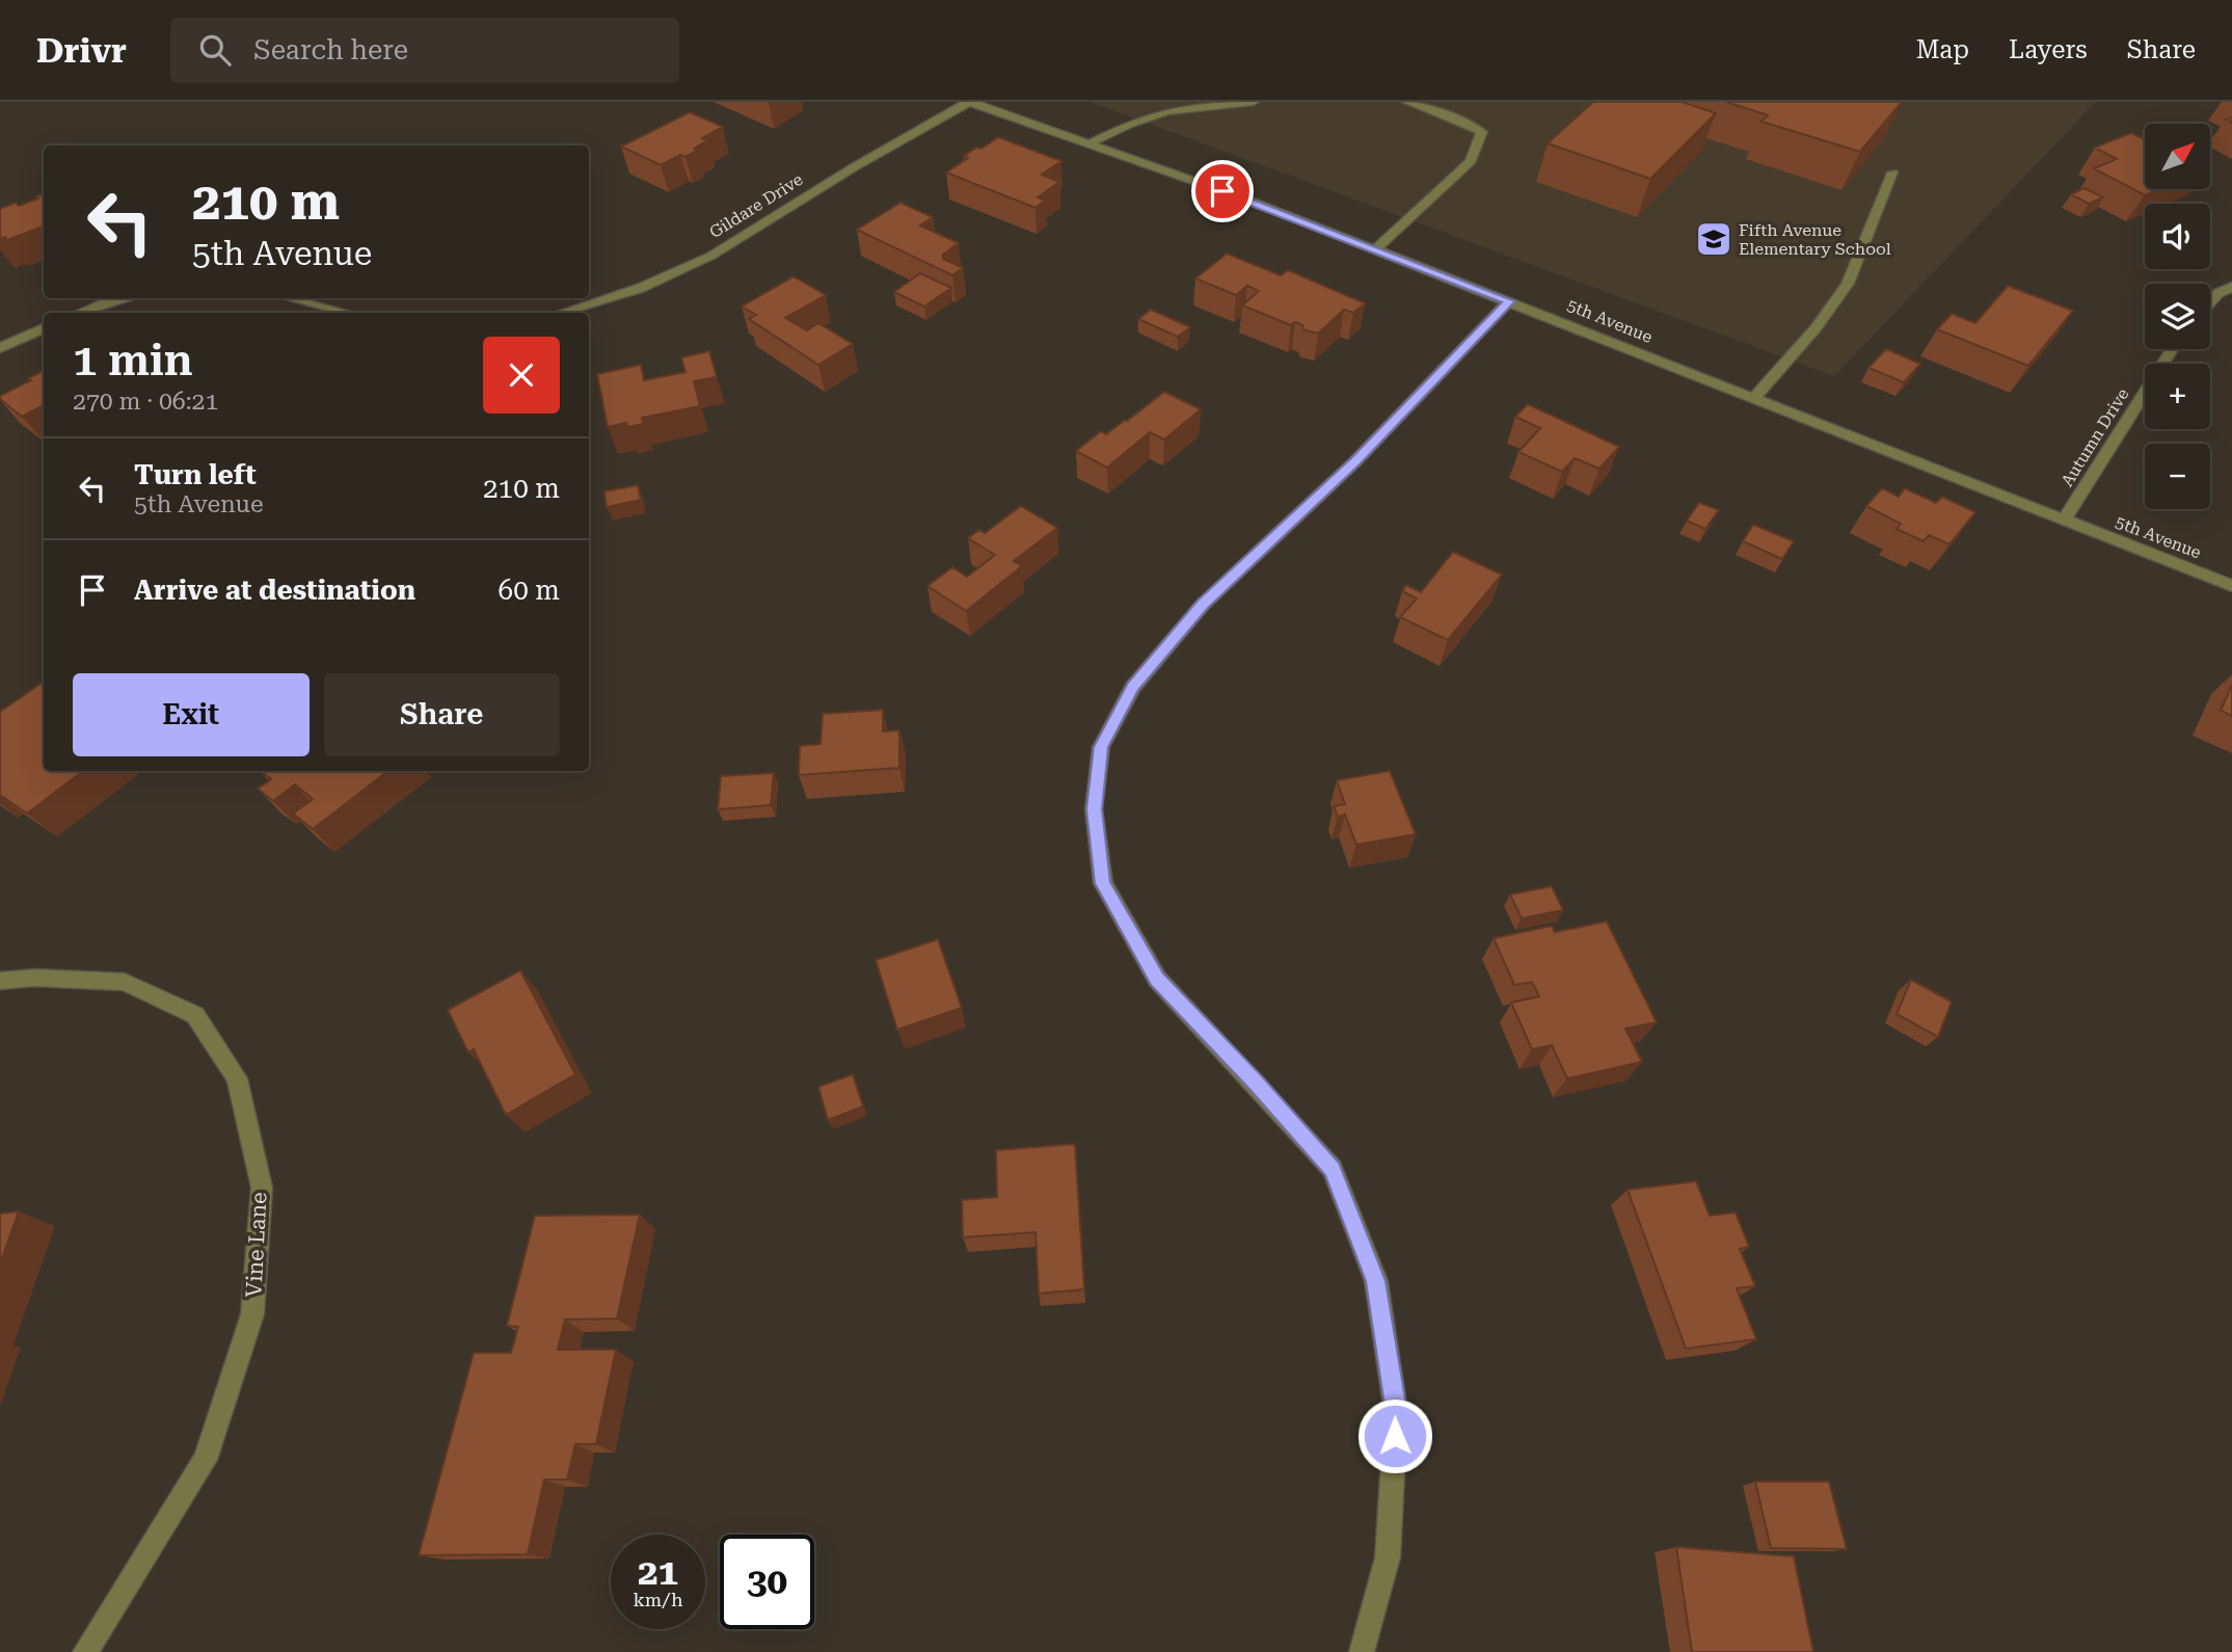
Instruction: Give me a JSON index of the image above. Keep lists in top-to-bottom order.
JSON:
{
  "streets": {
    "street": [
      "Gildare Drive",
      "5th Avenue",
      "Autumn Drive",
      "Vine Lane"
    ]
  },
  "crossings": [
    ["Gildare Drive", "5th Avenue"],
    ["5th Avenue", "Autumn Drive"]
  ],
  "places": {
    "school or university": ["Fifth Avenue Elementary School"]
  },
  "north": "top right",
  "page": {
    "header": "Drivr",
    "search": "Search here",
    "nav": ["Map", "Layers", "Share"],
    "map_buttons": ["+", "−"],
    "turn": ["210 m", "5th Avenue"],
    "heading": ["1 min", "270 m · 06:21"],
    "list": [
      {
        "name": "Turn left",
        "note": "5th Avenue",
        "value": "210 m"
      },
      {
        "name": "Arrive at destination",
        "value": "60 m"
      }
    ],
    "buttons": ["Exit", "Share"],
    "speed": "21 km/h",
    "limit": "30"
  }
}
